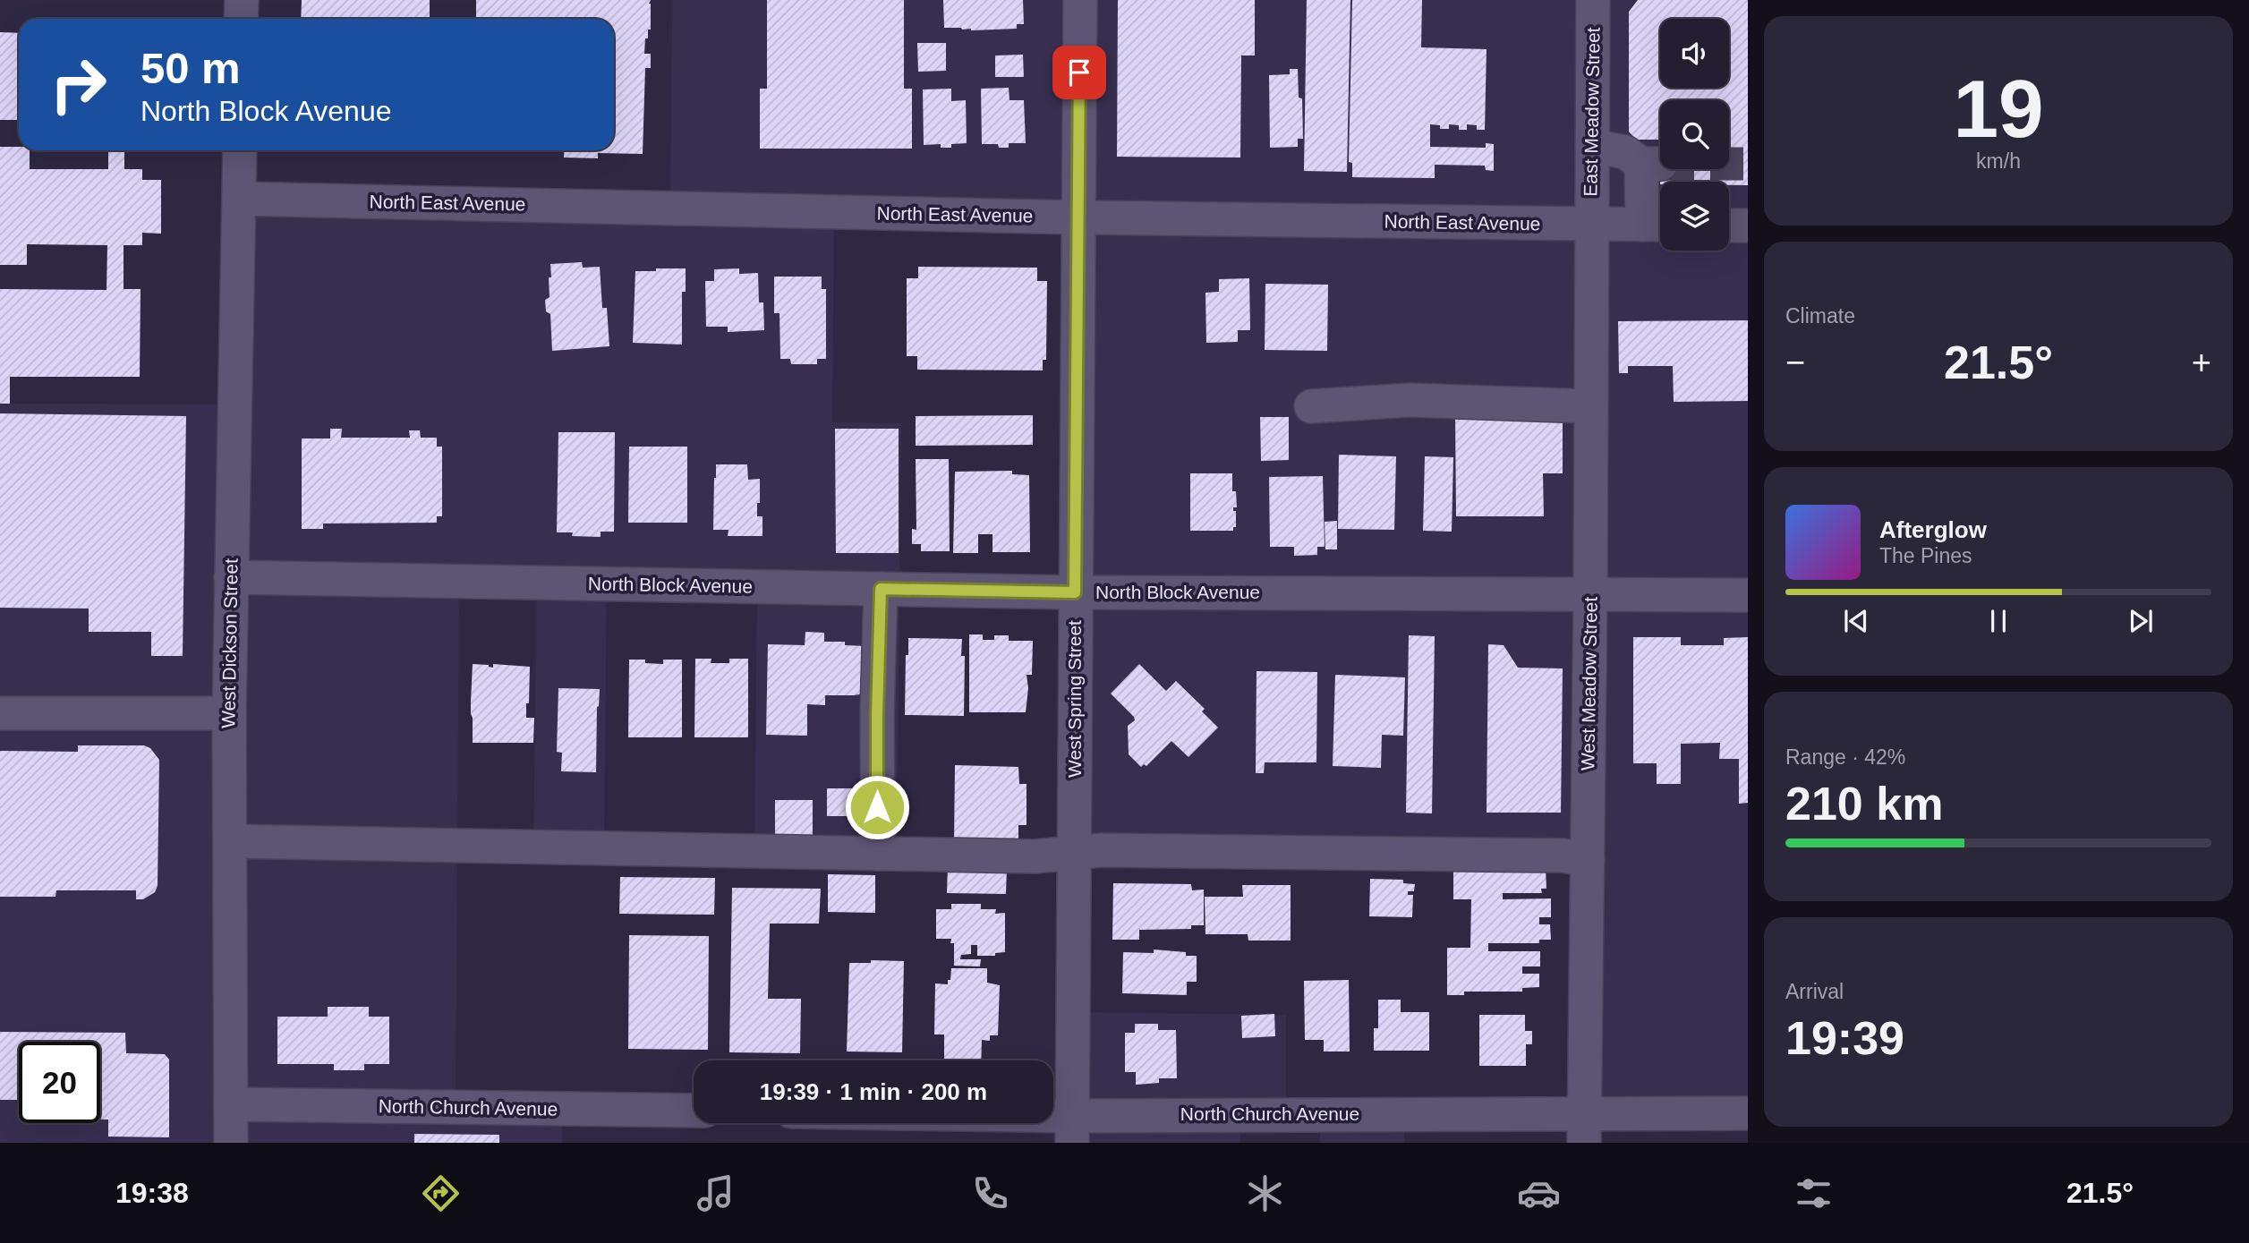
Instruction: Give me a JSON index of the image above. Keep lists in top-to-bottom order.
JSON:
{
  "streets": {
    "street": [
      "East Meadow Street",
      "North East Avenue",
      "North Block Avenue",
      "West Dickson Street",
      "West Meadow Street",
      "West Spring Street",
      "North Church Avenue"
    ]
  },
  "crossings": [
    ["East Meadow Street", "North East Avenue"],
    ["East Meadow Street", "West Meadow Street"],
    ["North East Avenue", "West Dickson Street"],
    ["North East Avenue", "West Meadow Street"],
    ["North East Avenue", "West Spring Street"],
    ["North Block Avenue", "West Dickson Street"],
    ["North Block Avenue", "West Meadow Street"],
    ["North Block Avenue", "West Spring Street"],
    ["West Dickson Street", "North Church Avenue"],
    ["West Meadow Street", "North Church Avenue"],
    ["West Spring Street", "North Church Avenue"]
  ],
  "page": {
    "tile": [
      ["19", "km/h"],
      "Climate",
      ["Range · 42%", "210 km"],
      ["Arrival", "19:39"]
    ],
    "turn": ["50 m", "North Block Avenue"],
    "heat": ["−", "21.5°", "+"],
    "song": ["Afterglow", "The Pines"],
    "limit": "20",
    "trip": "19:39 · 1 min · 200 m",
    "tabs": ["19:38", "21.5°"]
  }
}
